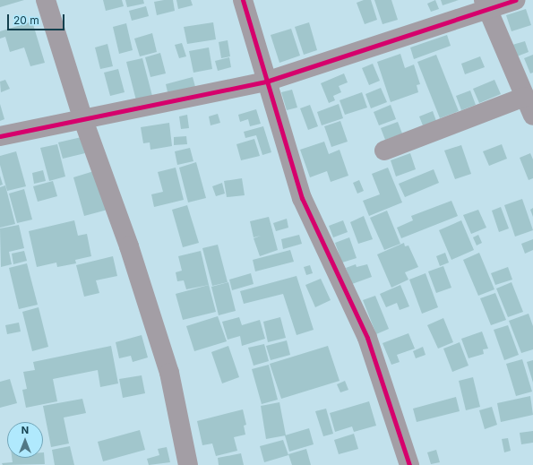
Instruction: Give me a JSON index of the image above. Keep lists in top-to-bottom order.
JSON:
{
  "scale_bar": "20 m",
  "north": "top"
}
